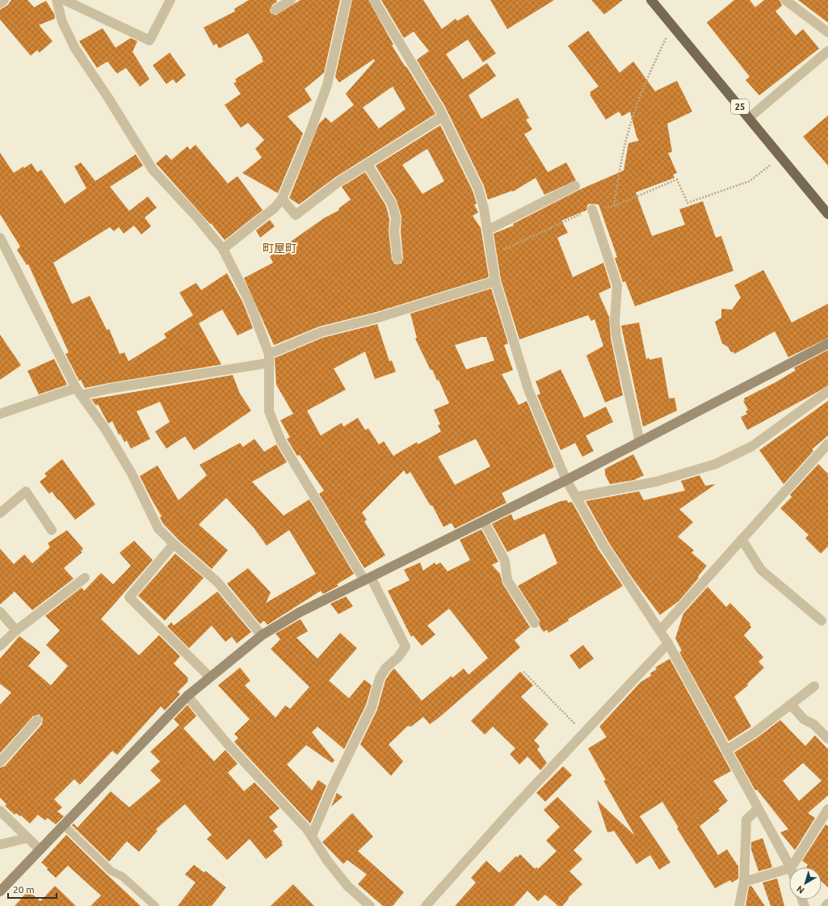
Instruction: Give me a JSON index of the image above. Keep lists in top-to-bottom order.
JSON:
{
  "streets": {
    "main road": ["25"]
  },
  "districts": ["町屋町"],
  "scale_bar": "20 m",
  "north": "bottom left"
}
